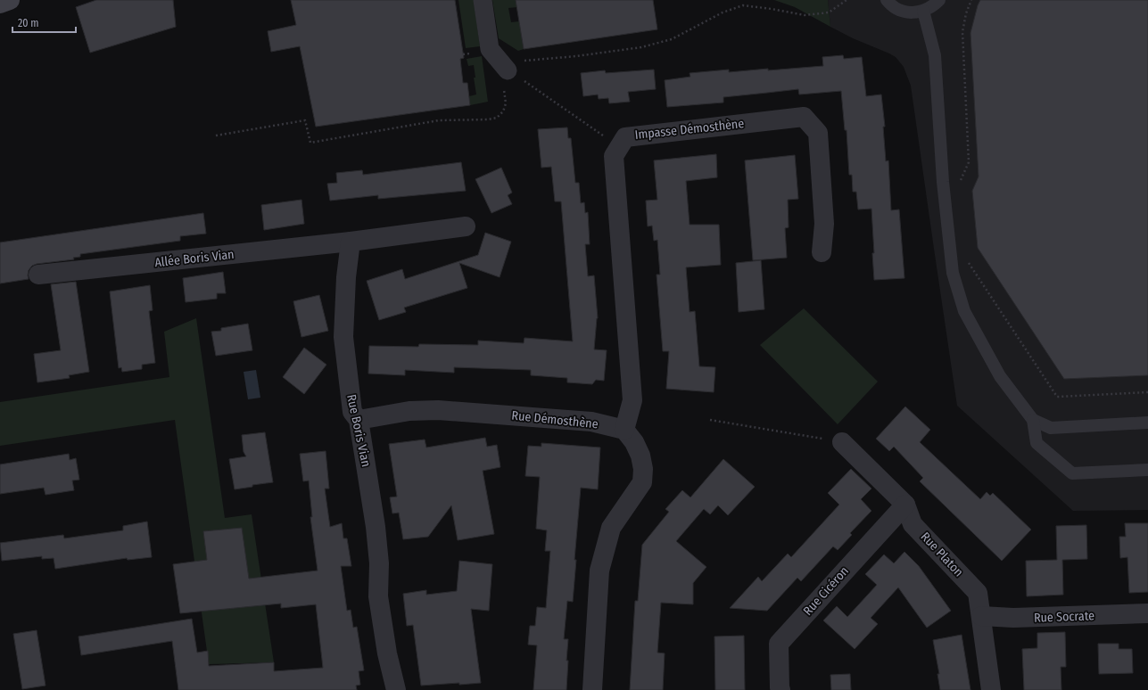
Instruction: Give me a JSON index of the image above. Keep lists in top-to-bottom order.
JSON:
{
  "streets": {
    "street": [
      "Impasse Démosthène",
      "Allée Boris Vian",
      "Rue Démosthène",
      "Rue Boris Vian",
      "Rue Platon",
      "Rue Cicéron",
      "Rue Socrate"
    ]
  },
  "crossings": [
    ["Impasse Démosthène", "Rue Démosthène"],
    ["Allée Boris Vian", "Rue Boris Vian"],
    ["Rue Démosthène", "Rue Boris Vian"],
    ["Rue Platon", "Rue Cicéron"],
    ["Rue Platon", "Rue Socrate"]
  ],
  "scale_bar": "20 m"
}
